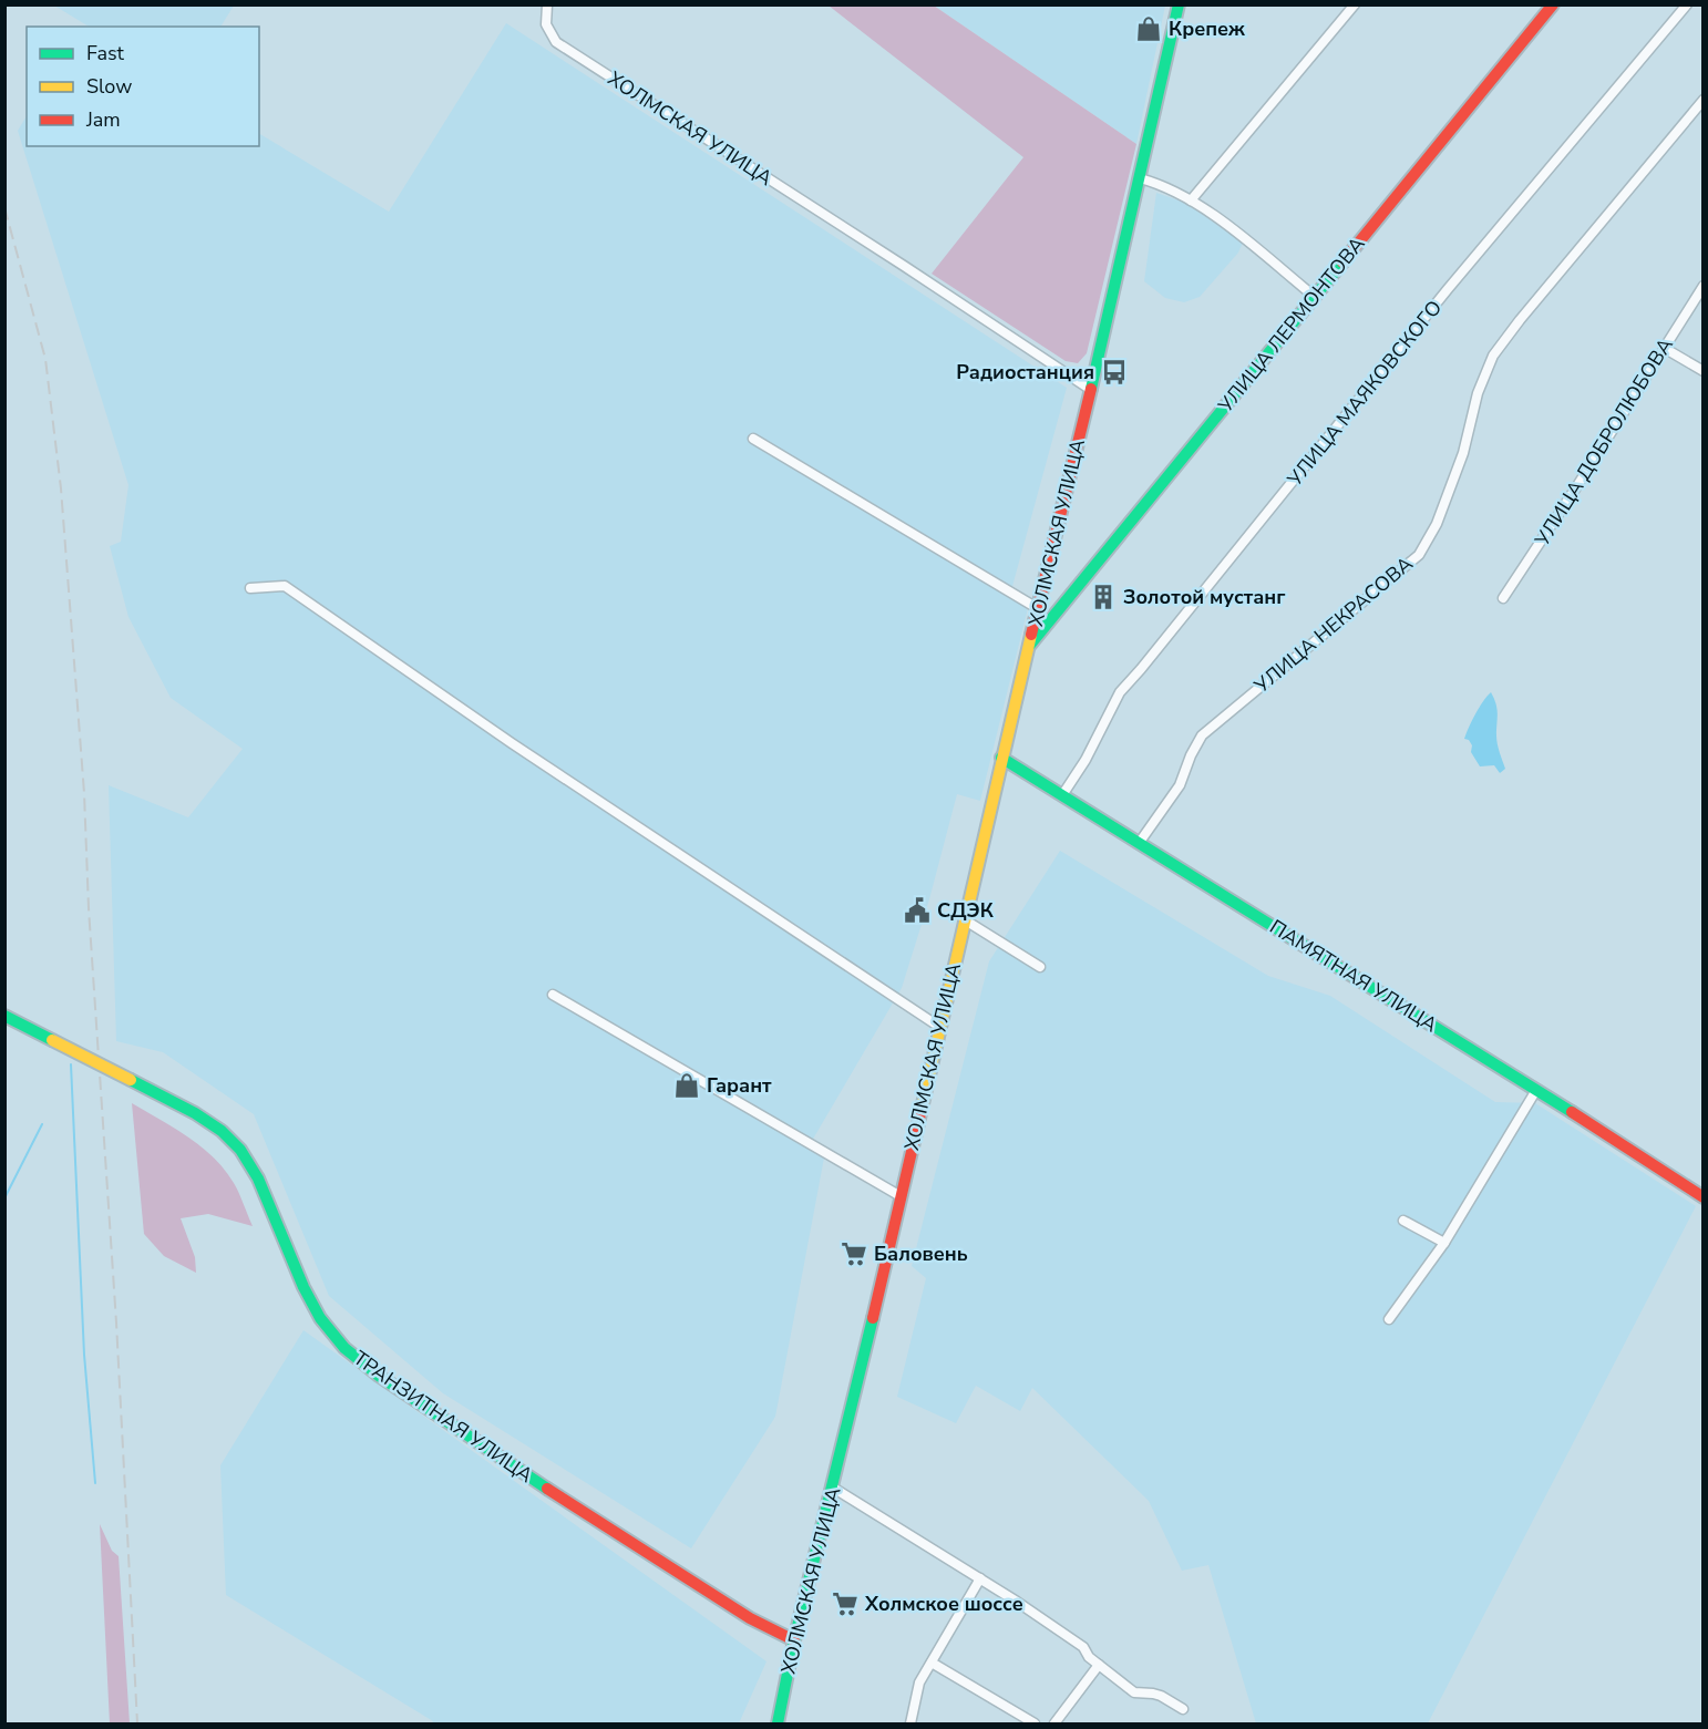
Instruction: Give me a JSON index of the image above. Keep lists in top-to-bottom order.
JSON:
{
  "streets": {
    "main road": [
      "ХОЛМСКАЯ УЛИЦА",
      "УЛИЦА ЛЕРМОНТОВА",
      "ПАМЯТНАЯ УЛИЦА",
      "ТРАНЗИТНАЯ УЛИЦА"
    ],
    "street": ["УЛИЦА МАЯКОВСКОГО", "УЛИЦА ДОБРОЛЮБОВА", "УЛИЦА НЕКРАСОВА"]
  },
  "crossings": [
    ["ХОЛМСКАЯ УЛИЦА", "УЛИЦА ЛЕРМОНТОВА"],
    ["ХОЛМСКАЯ УЛИЦА", "ПАМЯТНАЯ УЛИЦА"],
    ["ХОЛМСКАЯ УЛИЦА", "ТРАНЗИТНАЯ УЛИЦА"],
    ["УЛИЦА МАЯКОВСКОГО", "ПАМЯТНАЯ УЛИЦА"],
    ["УЛИЦА НЕКРАСОВА", "ПАМЯТНАЯ УЛИЦА"]
  ],
  "places": {
    "shop": ["Крепеж", "Гарант"],
    "bus stop": ["Радиостанция"],
    "building": ["Золотой мустанг"],
    "public building": ["СДЭК"],
    "supermarket": ["Баловень", "Холмское шоссе"]
  },
  "legend": ["Fast", "Slow", "Jam"]
}
